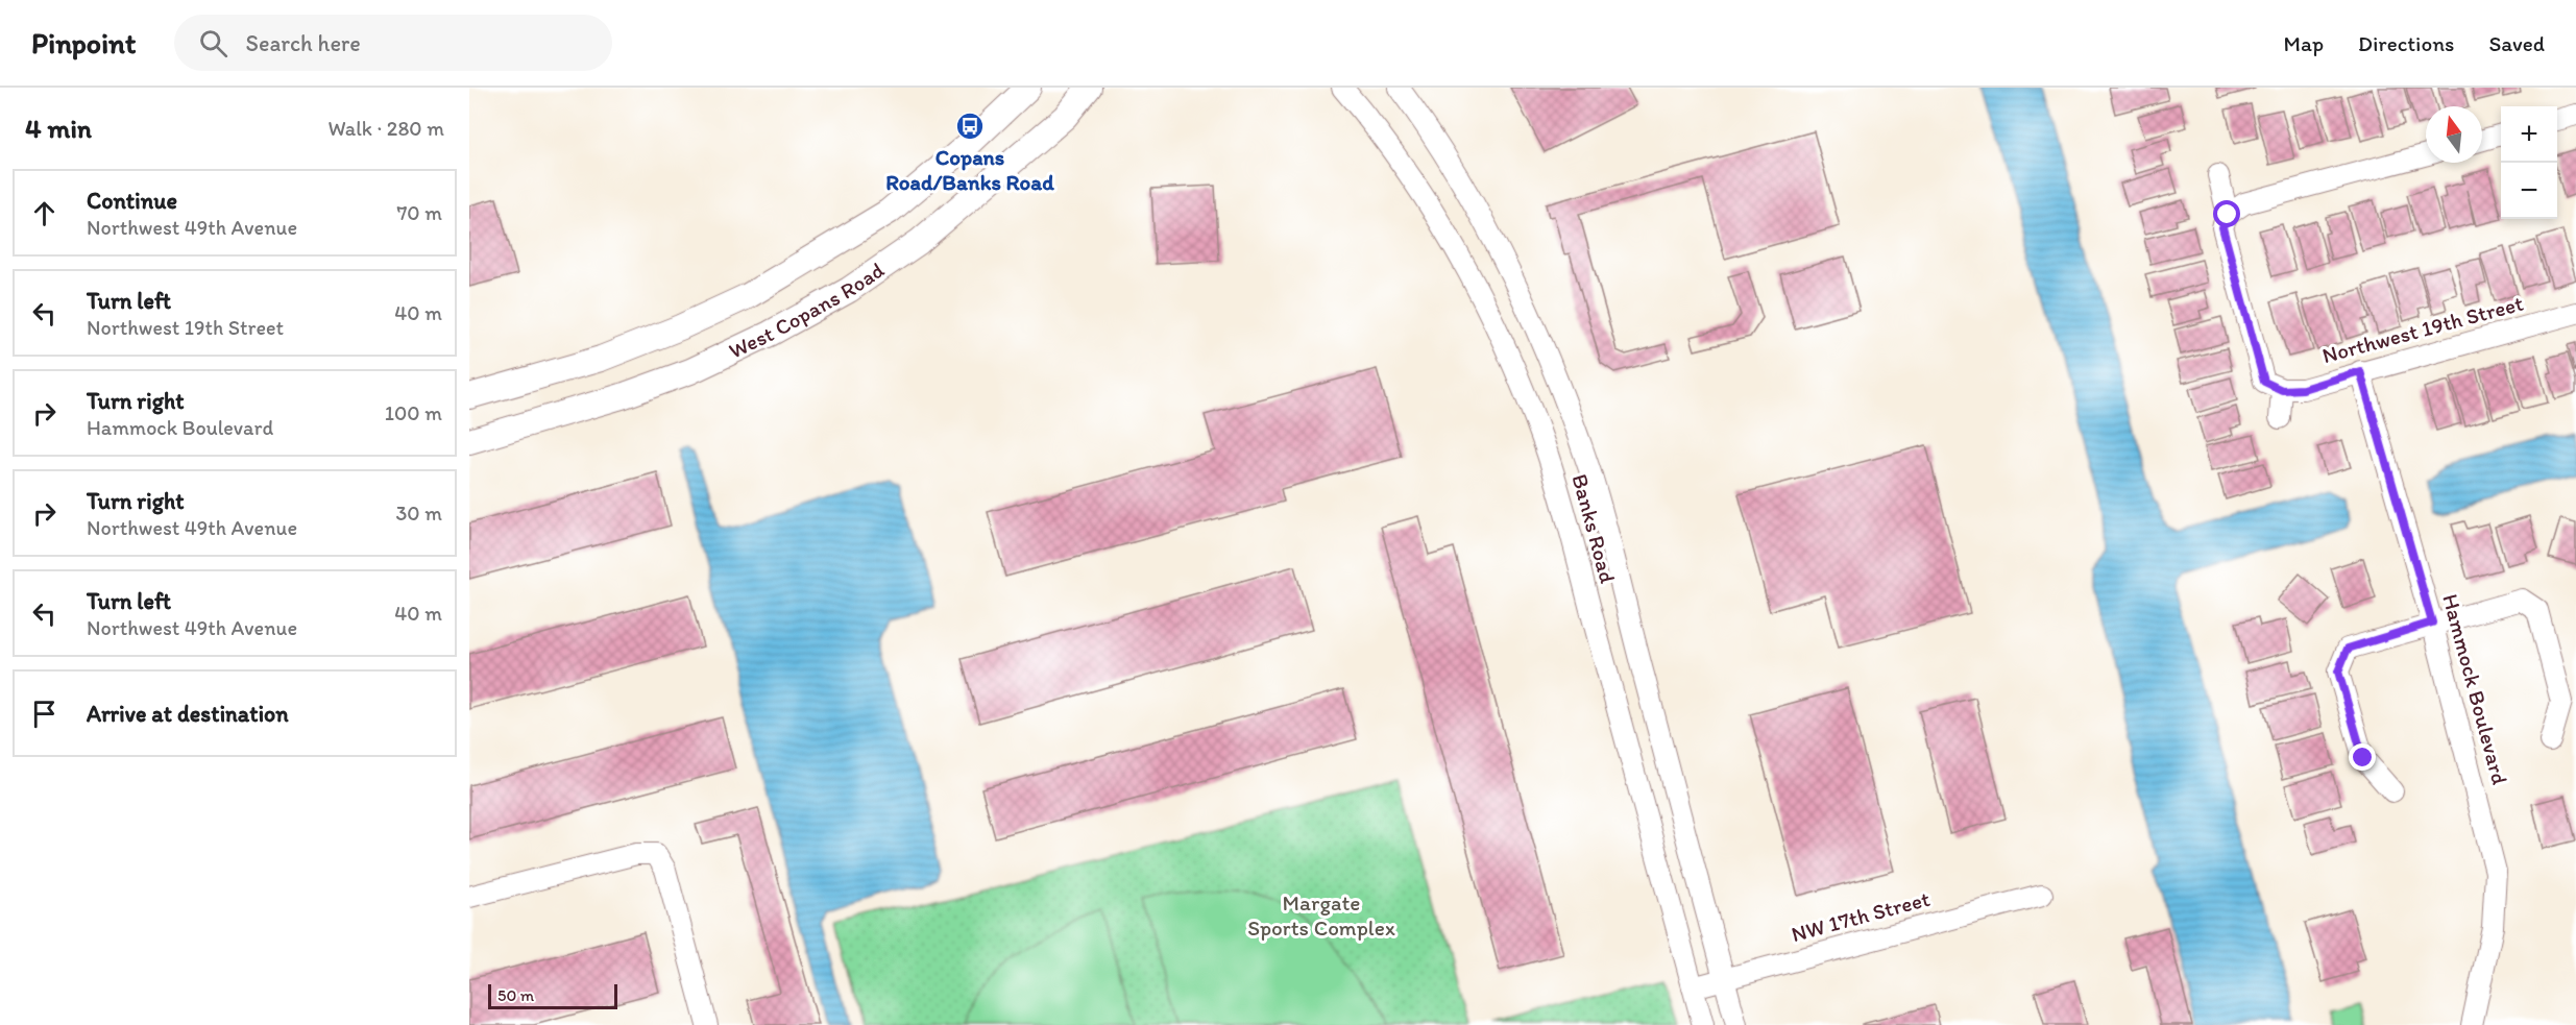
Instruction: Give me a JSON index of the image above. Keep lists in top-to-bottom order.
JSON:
{
  "streets": {
    "main road": ["West Copans Road"],
    "street": [
      "Northwest 19th Street",
      "Banks Road",
      "Hammock Boulevard",
      "NW 17th Street"
    ]
  },
  "crossings": [
    ["Northwest 19th Street", "Hammock Boulevard"],
    ["Banks Road", "NW 17th Street"]
  ],
  "parks": ["Margate Sports Complex"],
  "places": {
    "bus stop": ["Copans Road/Banks Road"]
  },
  "scale_bar": "50 m",
  "north": "top",
  "page": {
    "header": "Pinpoint",
    "search": "Search here",
    "nav": ["Map", "Directions", "Saved"],
    "heading": ["4 min", "Walk · 280 m"],
    "map_buttons": ["+", "−"],
    "list": [
      ["Continue", "Northwest 49th Avenue", "70 m"],
      ["Turn left", "Northwest 19th Street", "40 m"],
      ["Turn right", "Hammock Boulevard", "100 m"],
      ["Turn right", "Northwest 49th Avenue", "30 m"],
      ["Turn left", "Northwest 49th Avenue", "40 m"],
      "Arrive at destination"
    ],
    "scale": "50 m"
  }
}
